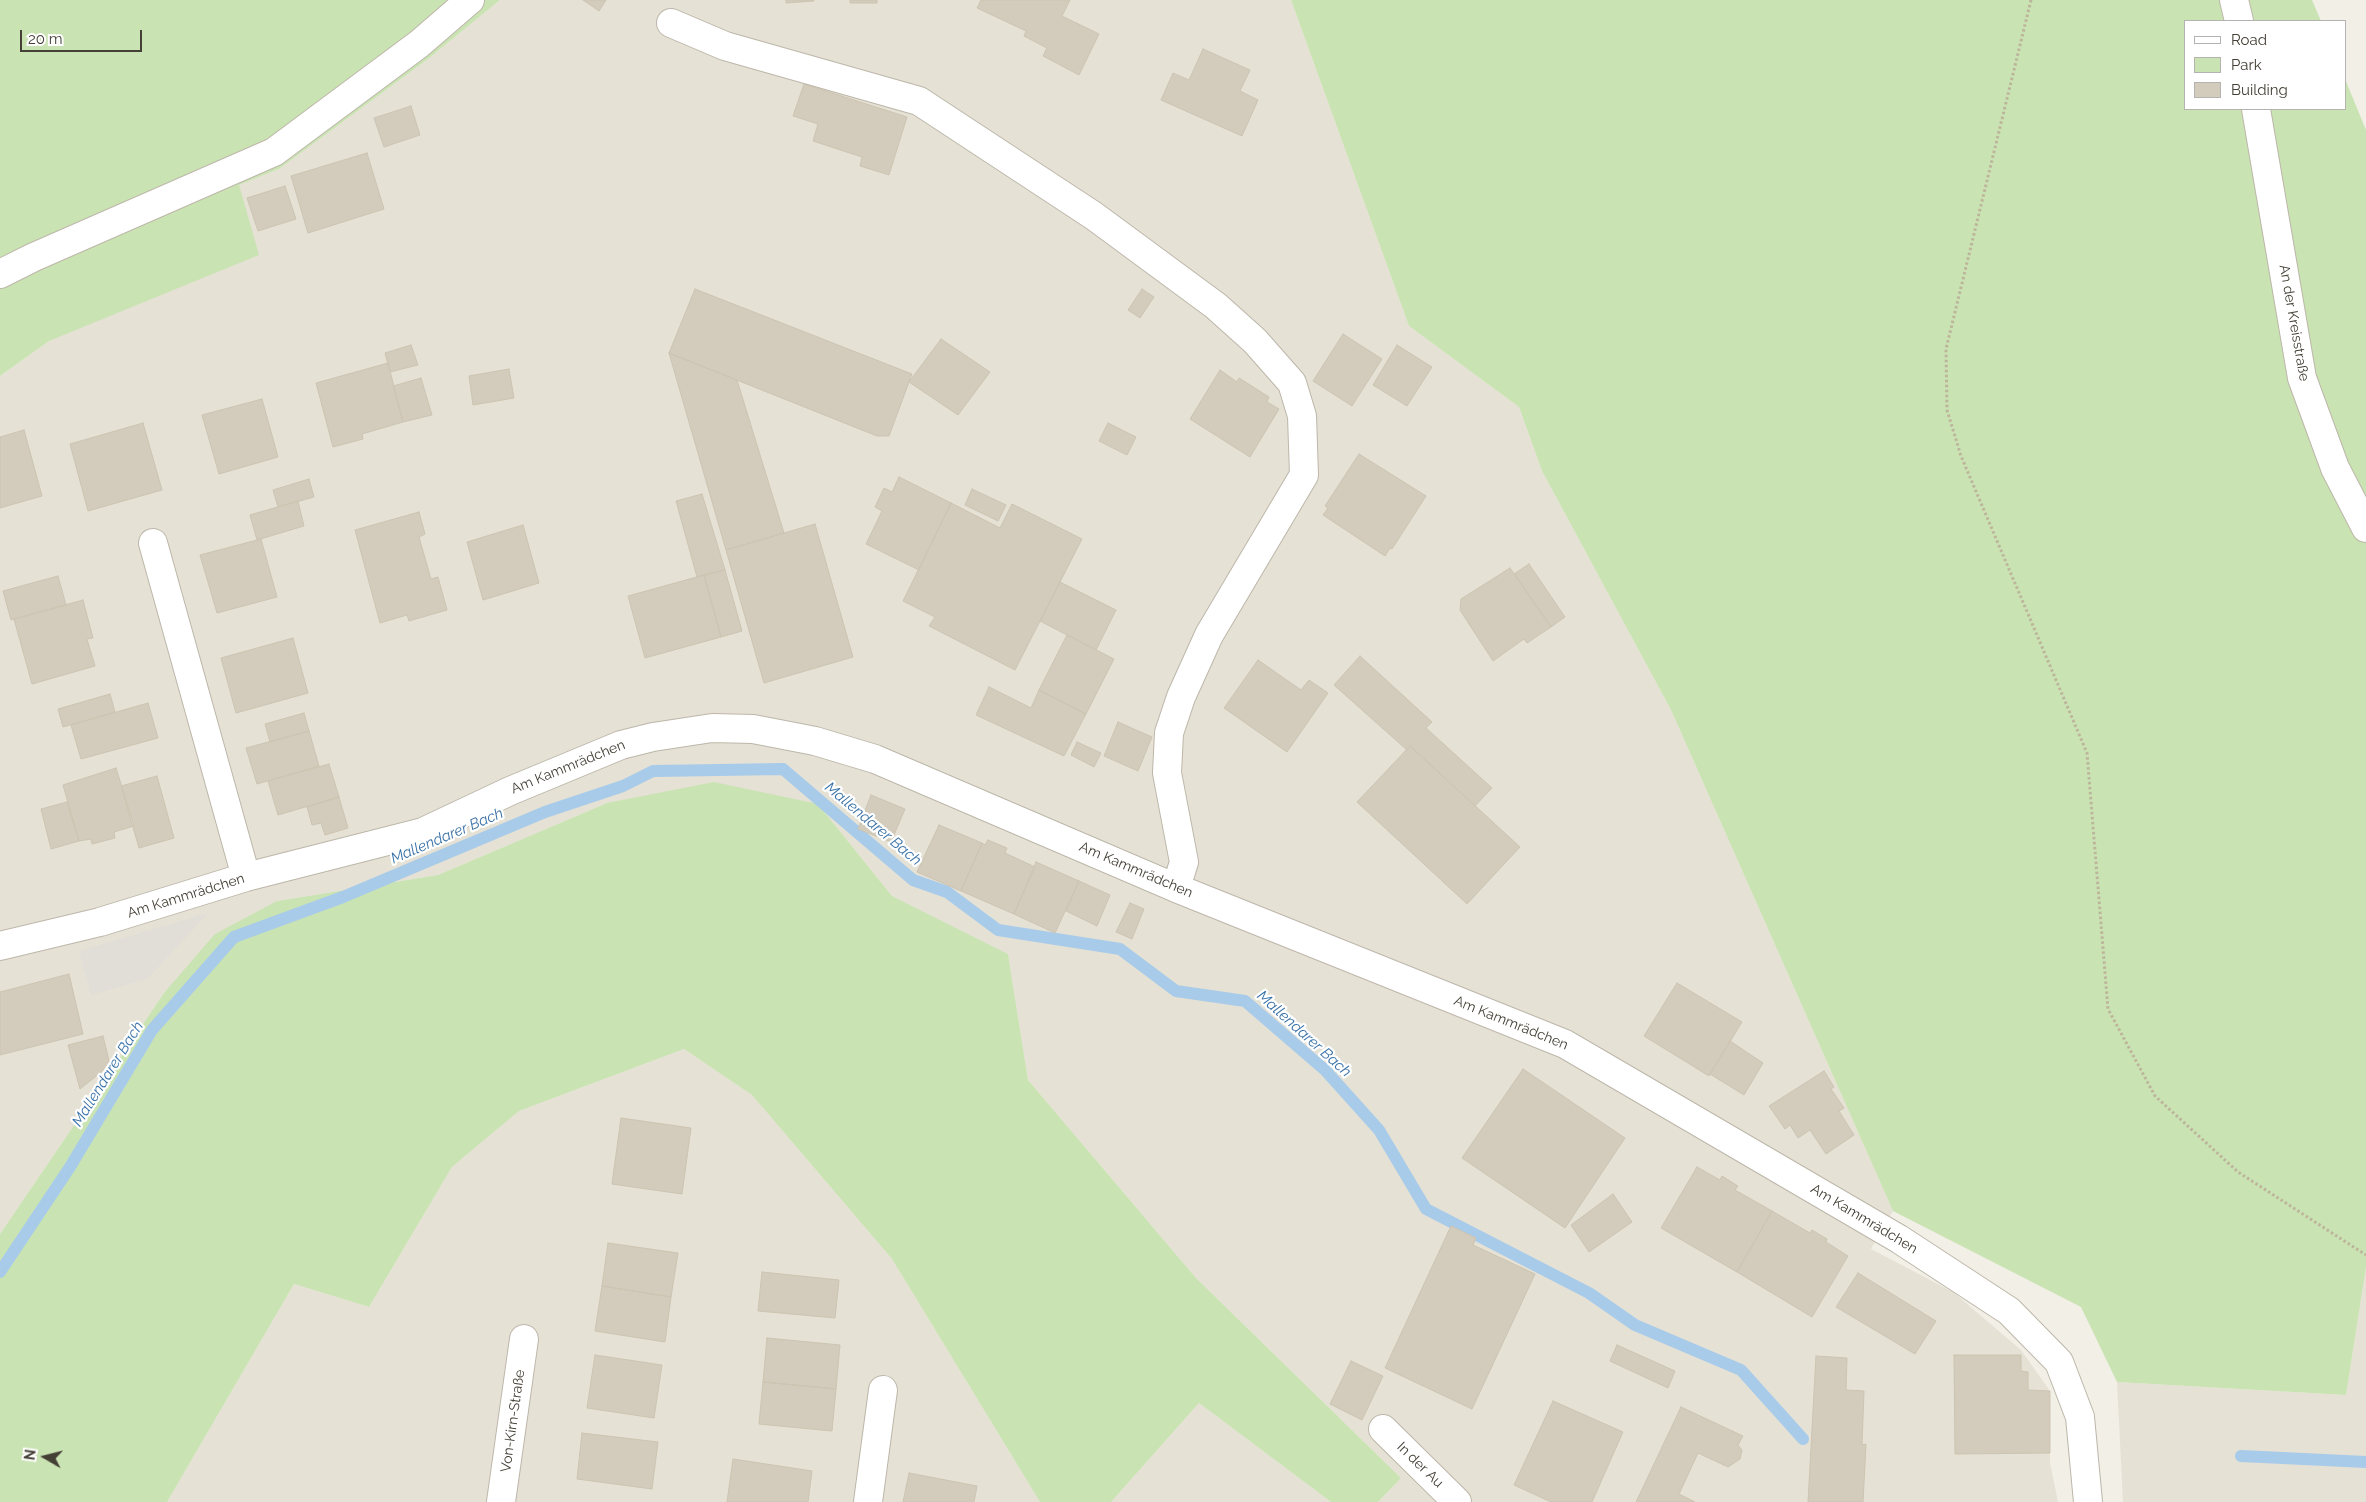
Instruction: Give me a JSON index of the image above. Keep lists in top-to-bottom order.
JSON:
{
  "streets": {
    "street": [
      "An der Kreisstraße",
      "Am Kammrädchen",
      "Von-Kirn-Straße",
      "In der Au"
    ]
  },
  "water": ["Mallendarer Bach"],
  "legend": ["Road", "Park", "Building"],
  "scale_bar": "20 m",
  "north": "left"
}
